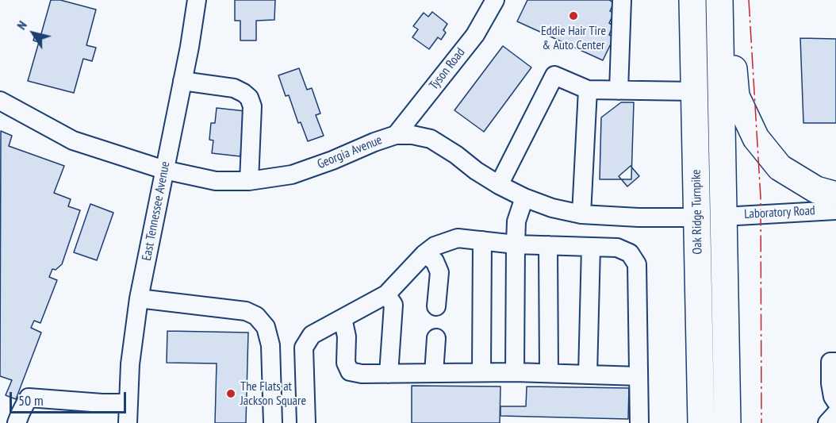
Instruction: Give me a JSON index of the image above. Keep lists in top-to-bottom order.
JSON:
{
  "streets": {
    "highway": ["Oak Ridge Turnpike"],
    "street": [
      "Tyson Road",
      "Georgia Avenue",
      "East Tennessee Avenue",
      "Laboratory Road"
    ]
  },
  "crossings": [
    ["Tyson Road", "Georgia Avenue"],
    ["Georgia Avenue", "East Tennessee Avenue"],
    ["Georgia Avenue", "Oak Ridge Turnpike"],
    ["Oak Ridge Turnpike", "Laboratory Road"]
  ],
  "places": ["Eddie Hair Tire & Auto Center", "The Flats at Jackson Square"],
  "scale_bar": "50 m",
  "north": "top left"
}
